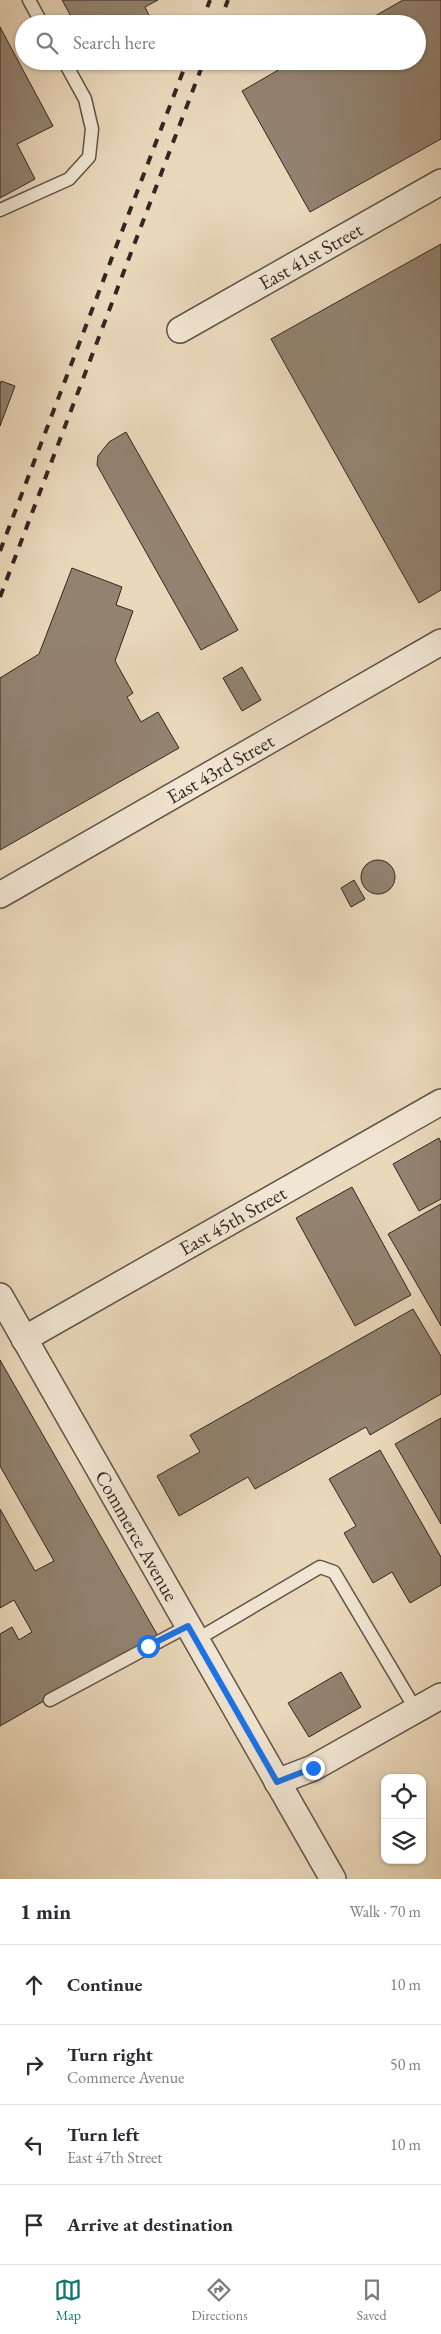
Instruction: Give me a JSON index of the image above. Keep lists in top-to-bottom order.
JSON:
{
  "streets": {
    "street": [
      "East 41st Street",
      "East 43rd Street",
      "East 45th Street",
      "Commerce Avenue"
    ]
  },
  "crossings": [
    ["East 45th Street", "Commerce Avenue"]
  ],
  "page": {
    "search": "Search here",
    "heading": ["1 min", "Walk · 70 m"],
    "list": [
      ["Continue", "10 m"],
      ["Turn right", "Commerce Avenue", "50 m"],
      ["Turn left", "East 47th Street", "10 m"],
      "Arrive at destination"
    ],
    "nav": ["Map", "Directions", "Saved"]
  }
}
